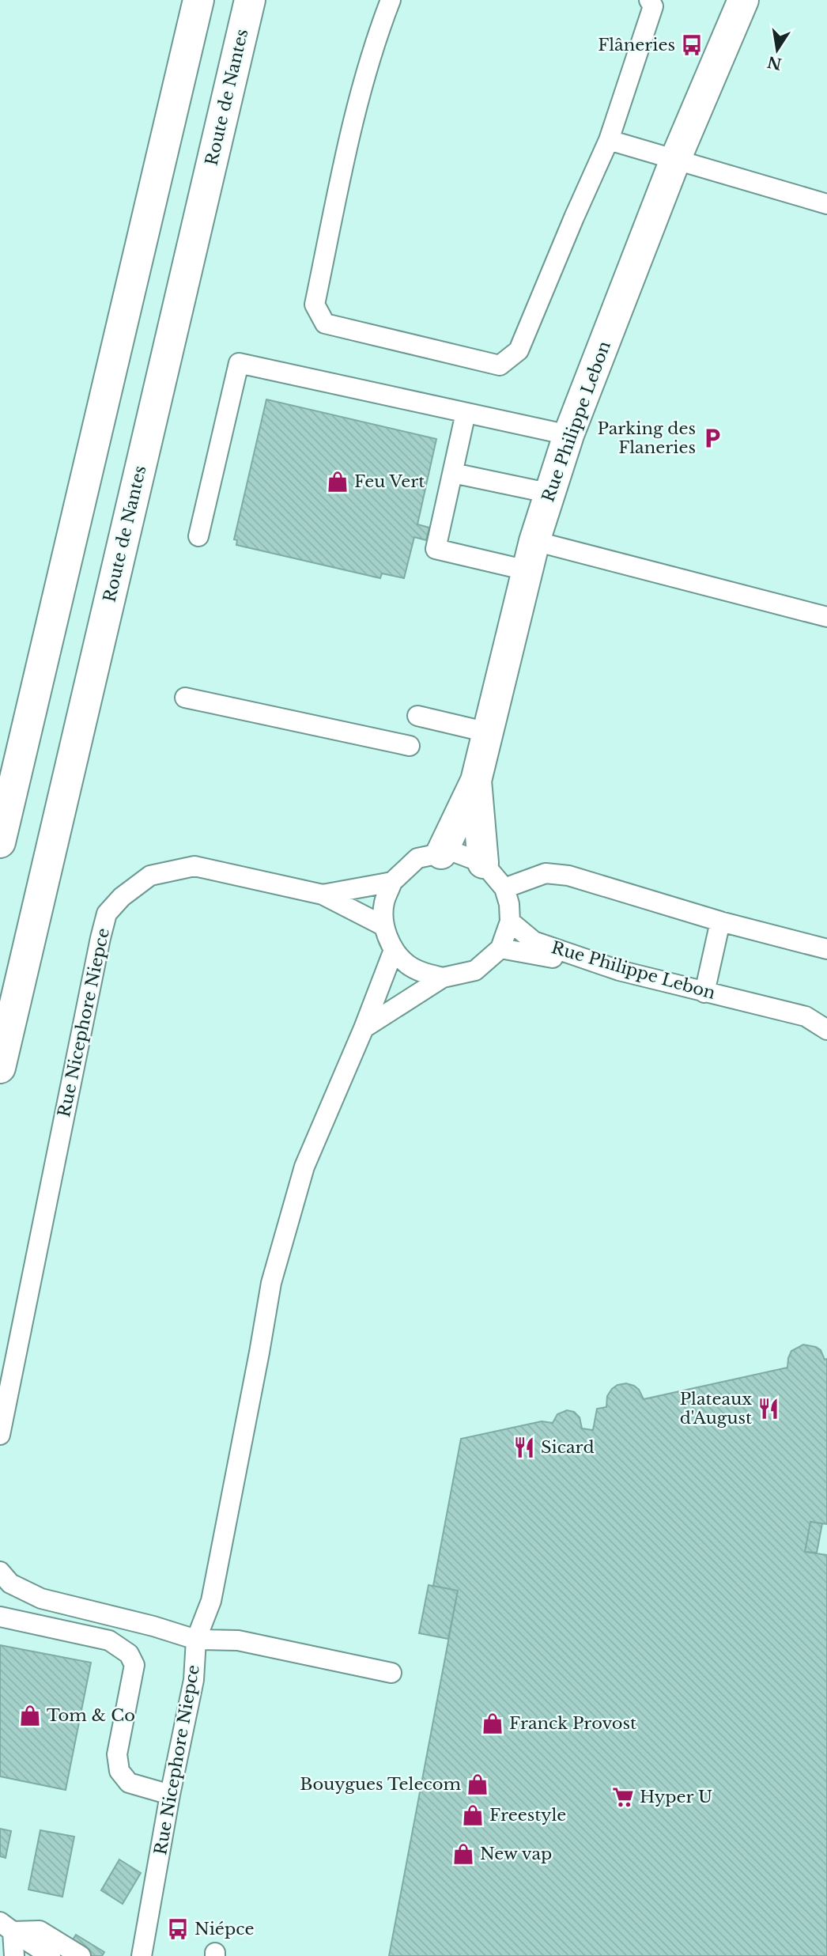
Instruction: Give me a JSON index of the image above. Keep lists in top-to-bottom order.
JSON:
{
  "streets": {
    "main road": ["Route de Nantes", "Rue Philippe Lebon"],
    "lane": ["Rue Nicephore Niepce"]
  },
  "crossings": [
    ["Rue Philippe Lebon", "Rue Nicephore Niepce"]
  ],
  "places": {
    "bus stop": ["Flâneries", "Niépce"],
    "parking": ["Parking des Flaneries"],
    "shop": [
      "Feu Vert",
      "Tom & Co",
      "Franck Provost",
      "Bouygues Telecom",
      "Freestyle",
      "New vap"
    ],
    "restaurant": ["Plateaux d'August", "Sicard"],
    "supermarket": ["Hyper U"]
  },
  "north": "bottom"
}
